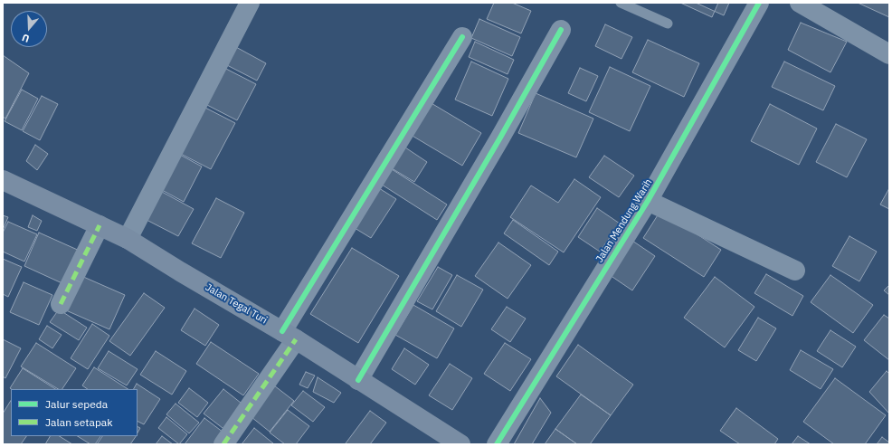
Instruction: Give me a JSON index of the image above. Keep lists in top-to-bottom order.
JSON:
{
  "streets": {
    "main road": ["Jalan Tegal Turi"],
    "street": ["Jalan Mendung Warih"]
  },
  "legend": ["Jalur sepeda", "Jalan setapak"],
  "north": "bottom"
}
